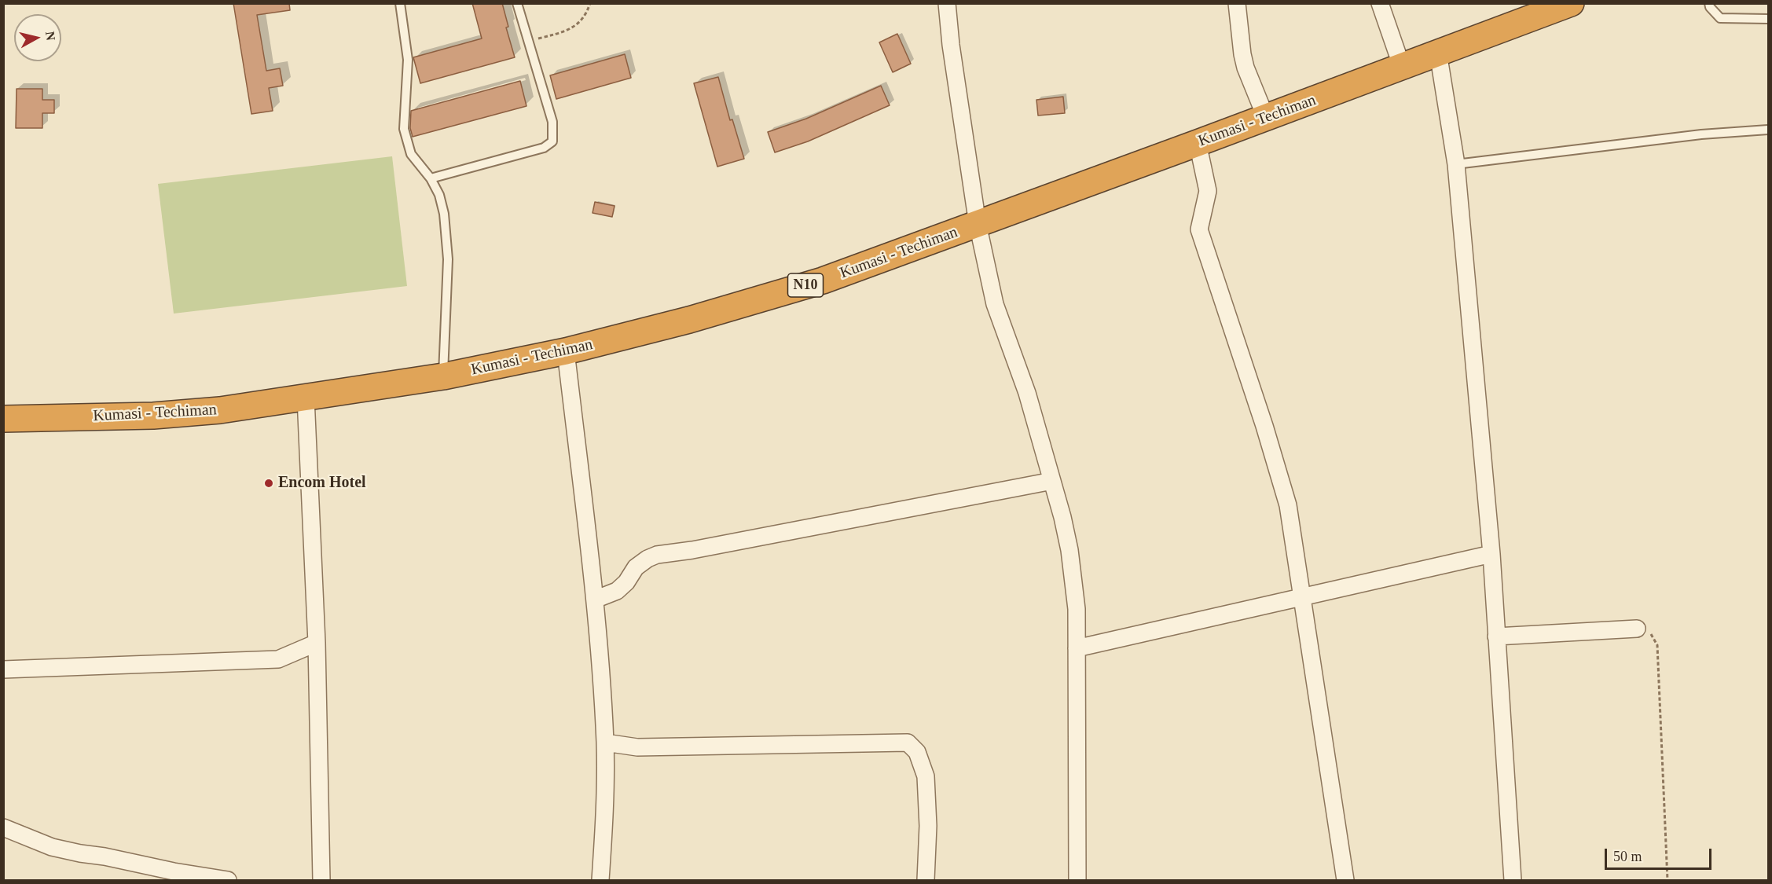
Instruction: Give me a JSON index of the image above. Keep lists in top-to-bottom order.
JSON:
{
  "streets": {
    "highway": ["Kumasi - Techiman", "N10"]
  },
  "places": ["Encom Hotel"],
  "scale_bar": "50 m",
  "north": "right"
}
